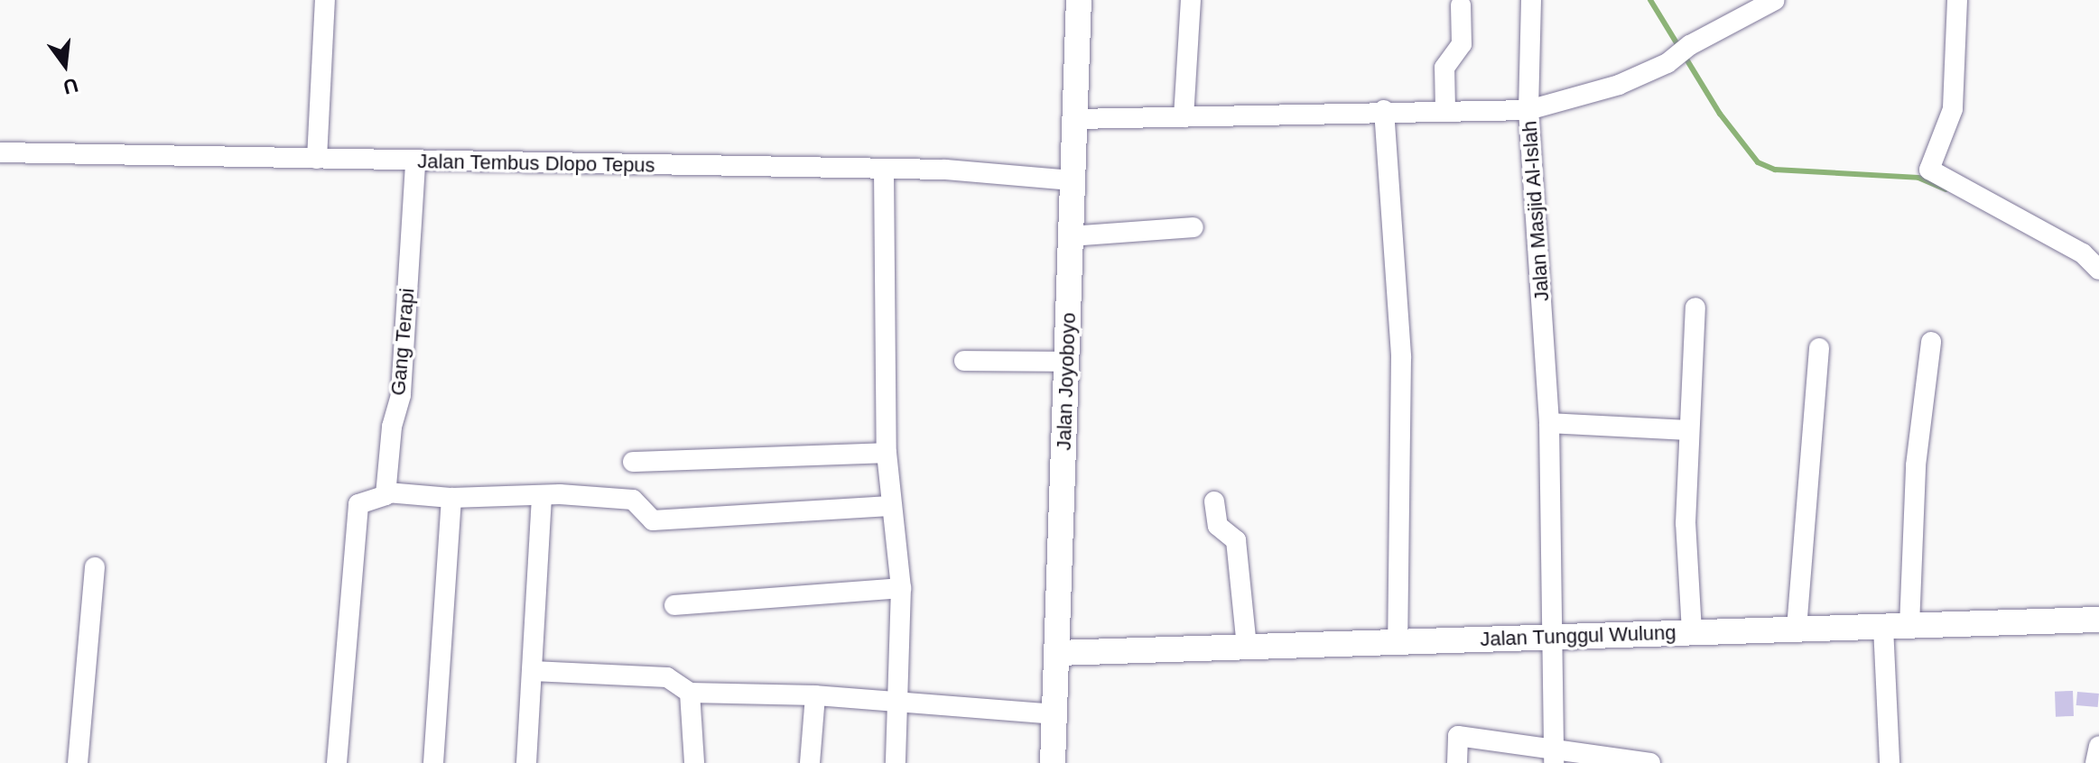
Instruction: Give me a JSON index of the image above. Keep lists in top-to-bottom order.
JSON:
{
  "streets": {
    "main road": ["Jalan Joyoboyo", "Jalan Tunggul Wulung"],
    "street": ["Jalan Tembus Dlopo Tepus", "Jalan Masjid Al-Islah", "Gang Terapi"]
  },
  "crossings": [
    ["Jalan Tembus Dlopo Tepus", "Gang Terapi"],
    ["Jalan Tembus Dlopo Tepus", "Jalan Joyoboyo"],
    ["Jalan Masjid Al-Islah", "Jalan Joyoboyo"],
    ["Jalan Masjid Al-Islah", "Jalan Tunggul Wulung"],
    ["Jalan Joyoboyo", "Jalan Tunggul Wulung"]
  ],
  "north": "bottom"
}
